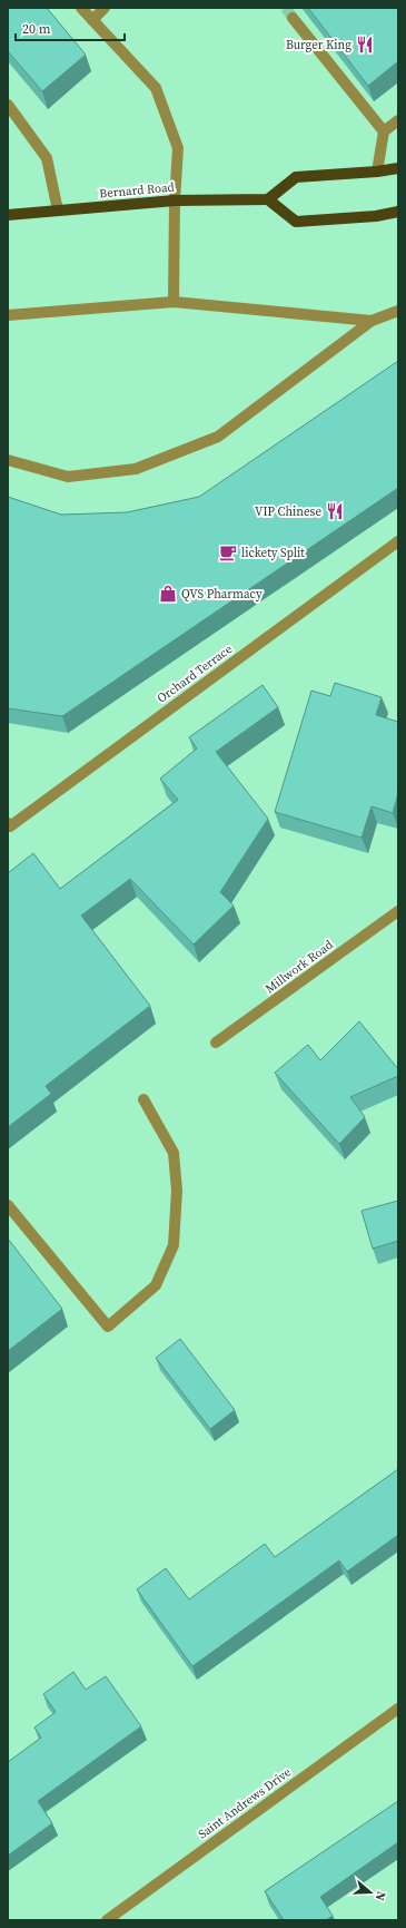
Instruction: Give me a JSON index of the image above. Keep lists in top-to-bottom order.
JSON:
{
  "streets": {
    "main road": ["Bernard Road"],
    "street": ["Orchard Terrace", "Millwork Road", "Saint Andrews Drive"]
  },
  "places": {
    "restaurant": ["Burger King", "VIP Chinese"],
    "cafe": ["lickety Split"],
    "shop": ["QVS Pharmacy"]
  },
  "scale_bar": "20 m",
  "north": "right"
}
